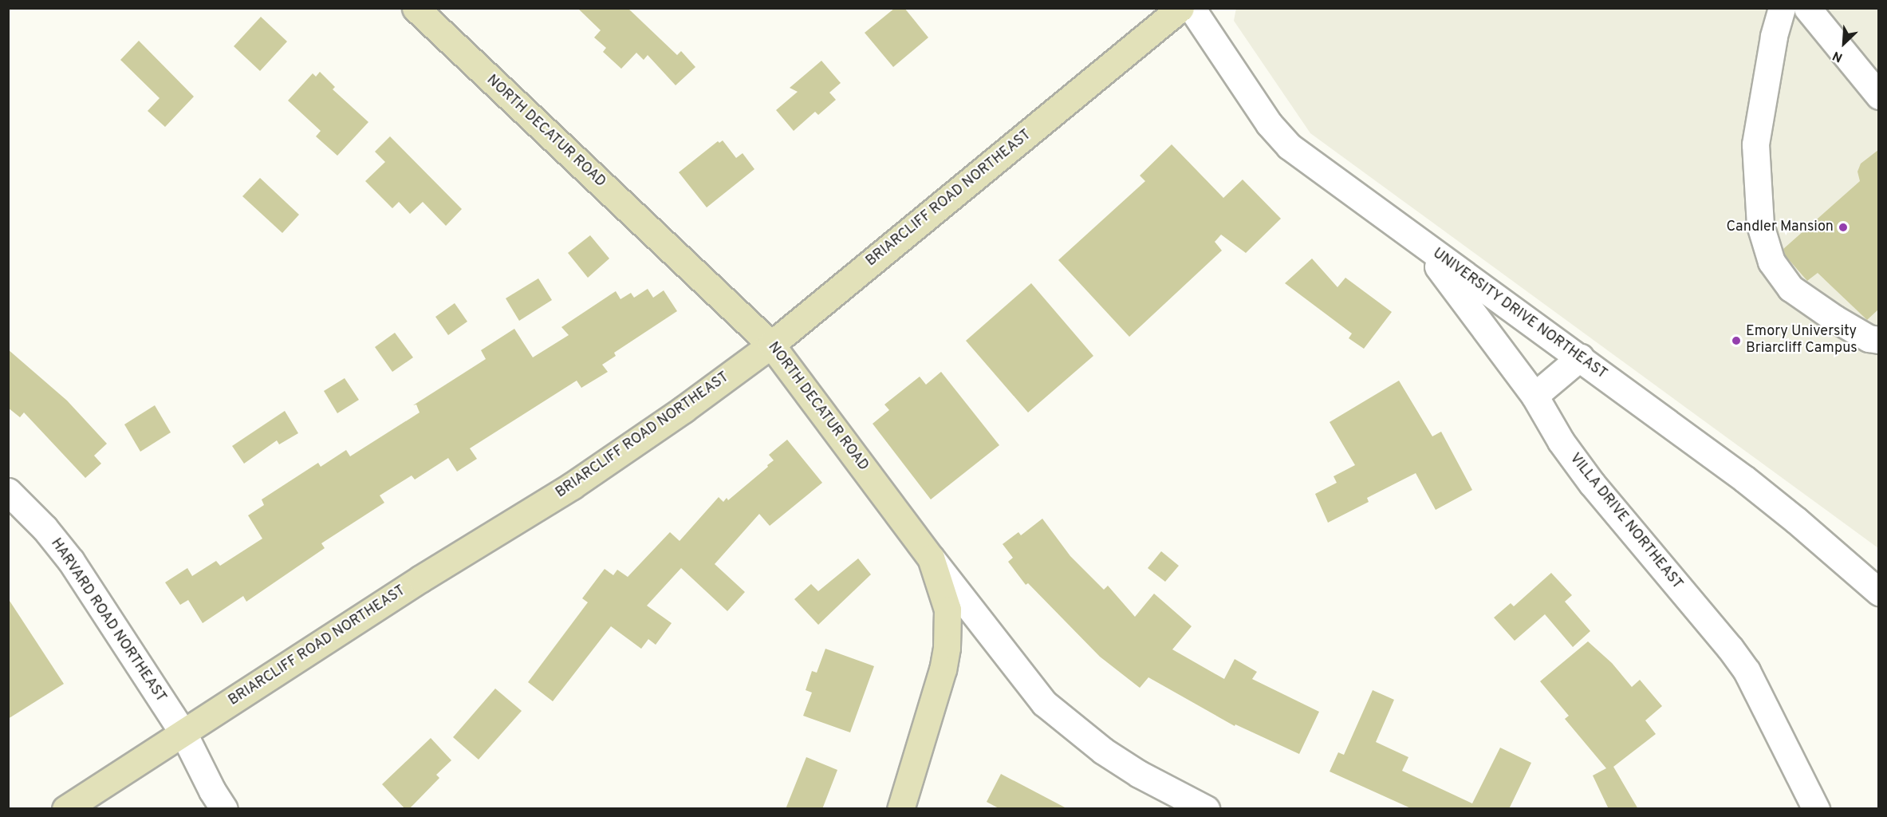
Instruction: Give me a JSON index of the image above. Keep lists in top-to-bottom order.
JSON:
{
  "streets": {
    "main road": ["NORTH DECATUR ROAD", "BRIARCLIFF ROAD NORTHEAST"],
    "street": ["UNIVERSITY DRIVE NORTHEAST", "VILLA DRIVE NORTHEAST", "HARVARD ROAD NORTHEAST"]
  },
  "crossings": [
    ["NORTH DECATUR ROAD", "BRIARCLIFF ROAD NORTHEAST"],
    ["BRIARCLIFF ROAD NORTHEAST", "HARVARD ROAD NORTHEAST"],
    ["UNIVERSITY DRIVE NORTHEAST", "VILLA DRIVE NORTHEAST"]
  ],
  "places": ["Candler Mansion", "Emory University Briarcliff Campus"],
  "north": "bottom left"
}
